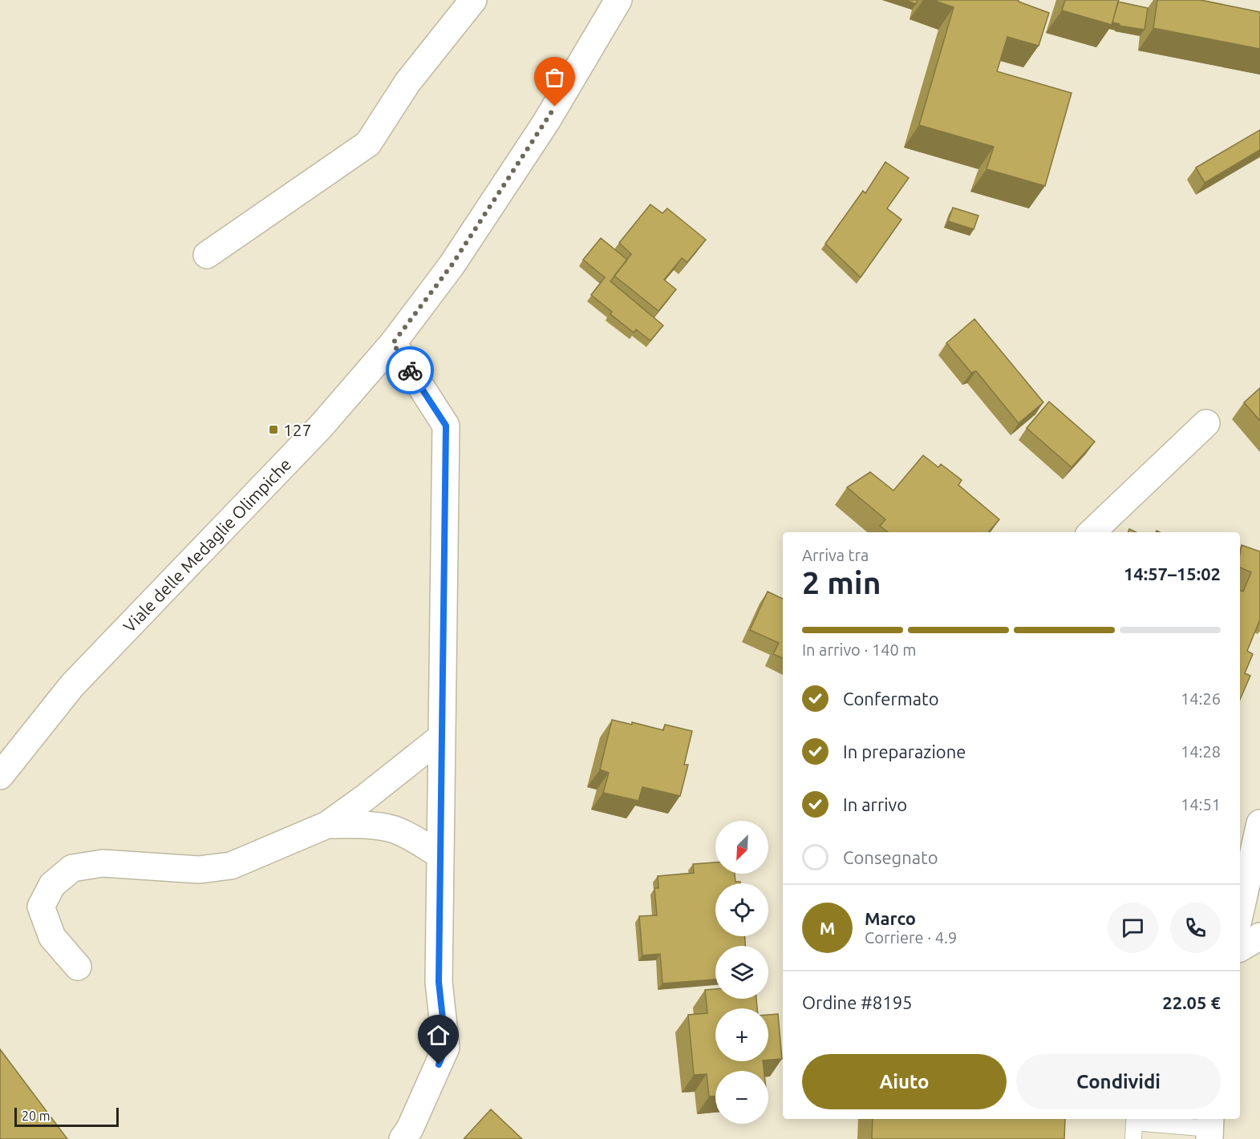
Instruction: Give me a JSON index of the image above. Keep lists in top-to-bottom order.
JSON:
{
  "streets": {
    "street": ["Viale delle Medaglie Olimpiche"]
  },
  "places": {
    "transit": ["127"]
  },
  "scale_bar": "20 m",
  "north": "bottom left",
  "page": {
    "heading": ["2 min", "Arriva tra", "14:57–15:02"],
    "panel": [
      "Marco",
      "Corriere · 4.9",
      "Ordine #8195",
      "22.05 €"
    ],
    "bar": "In arrivo · 140 m",
    "list": [
      ["Confermato", "14:26"],
      ["In preparazione", "14:28"],
      ["In arrivo", "14:51"],
      "Consegnato"
    ],
    "map_buttons": ["+", "−"],
    "round": "M",
    "buttons": ["Aiuto", "Condividi"],
    "scale": "20 m"
  }
}
